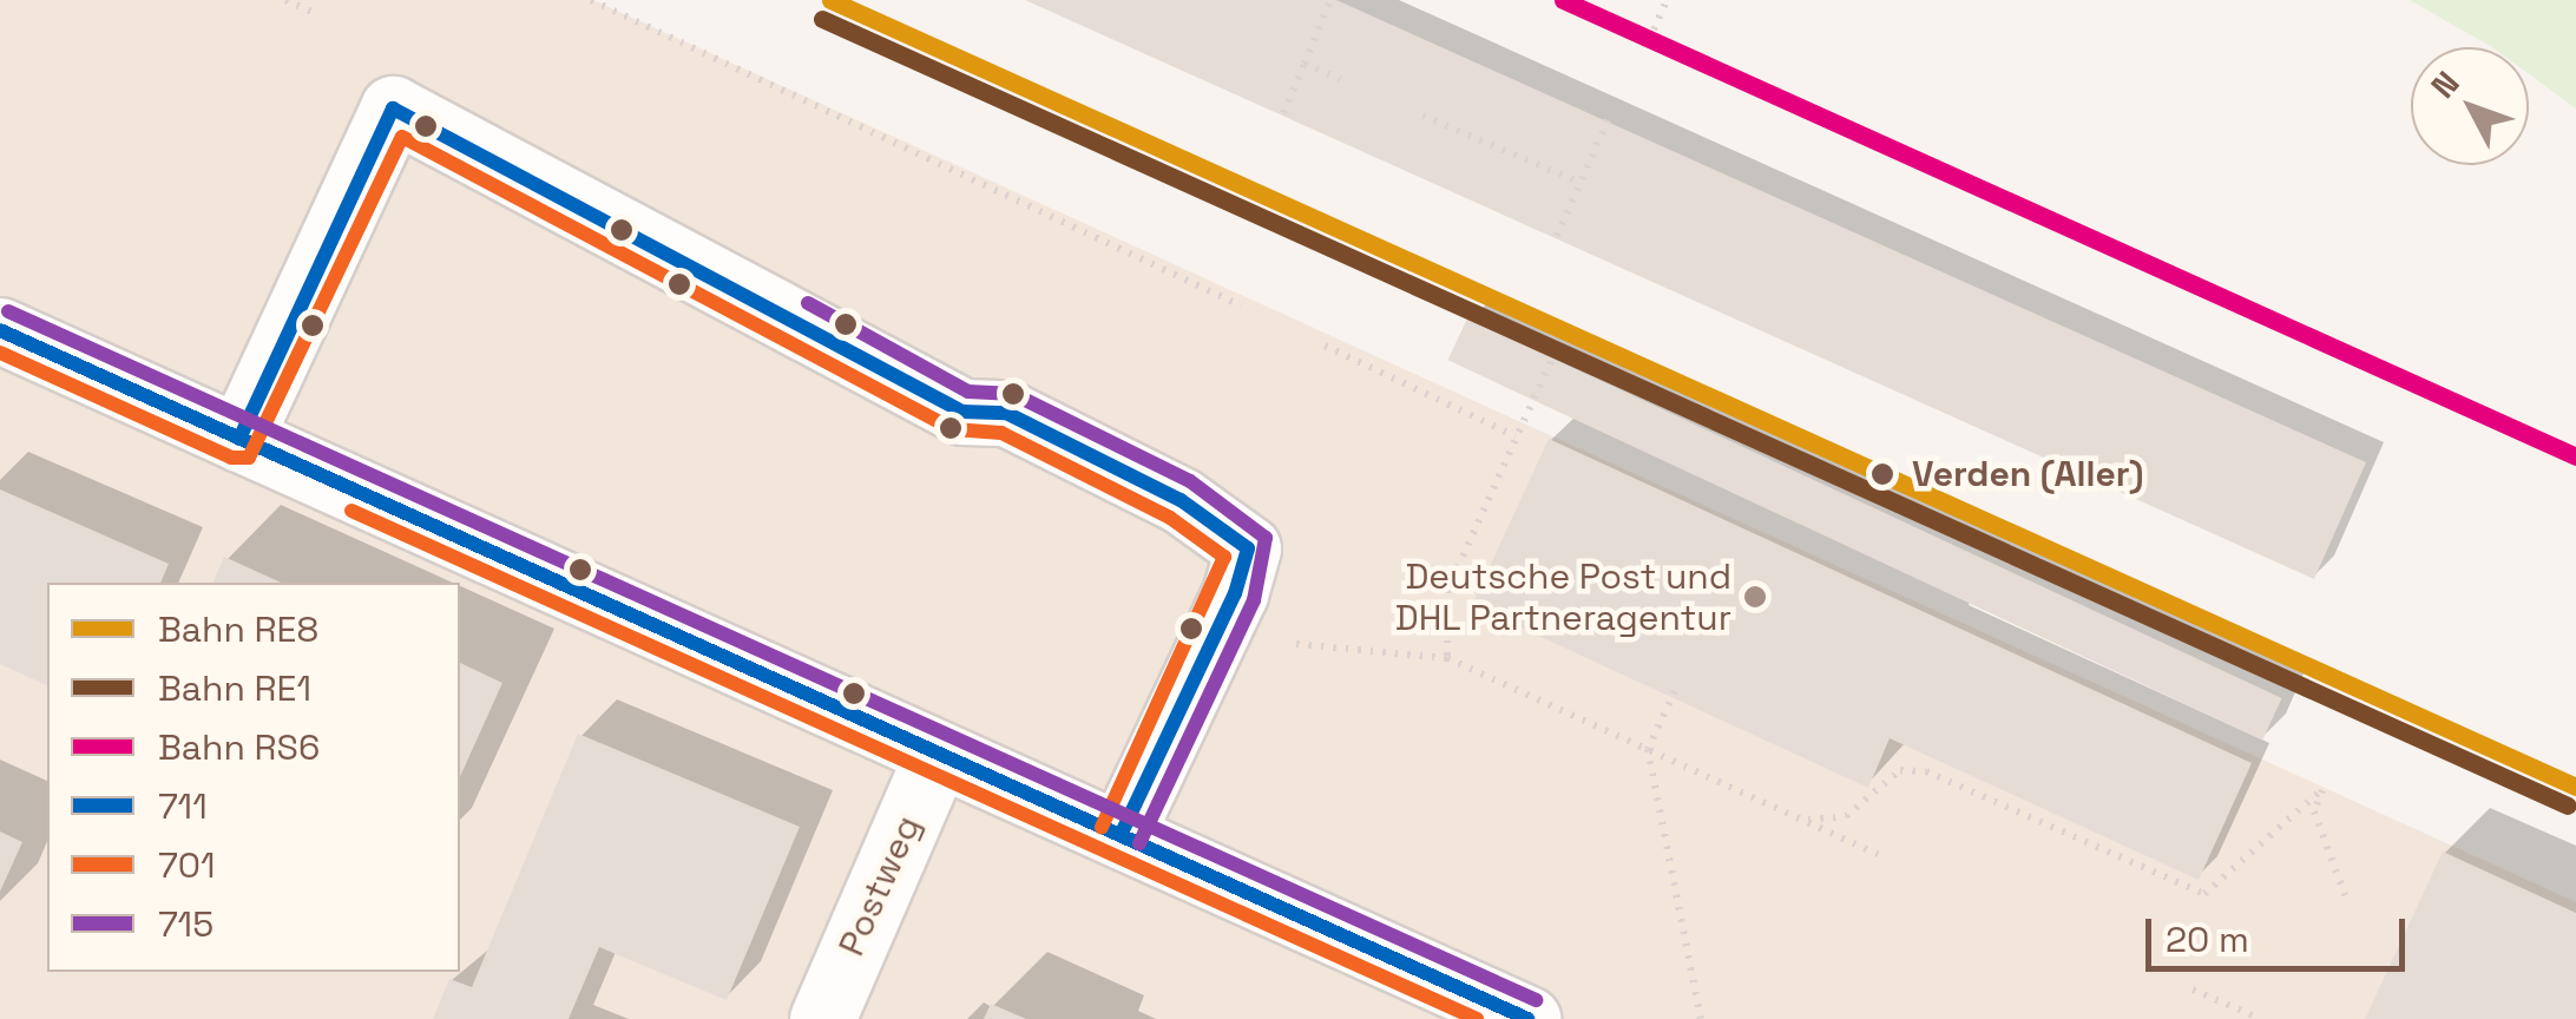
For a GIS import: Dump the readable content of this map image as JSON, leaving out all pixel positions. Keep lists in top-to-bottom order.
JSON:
{
  "streets": {
    "street": ["Postweg"]
  },
  "places": ["Verden (Aller)", "Deutsche Post und DHL Partneragentur"],
  "lines": [
    "rail line RE8",
    "rail line RS6",
    "rail line RE1",
    "transit line 711",
    "transit line 701",
    "transit line 715"
  ],
  "legend": [
    "Bahn RE8",
    "Bahn RE1",
    "Bahn RS6",
    "711",
    "701",
    "715"
  ],
  "scale_bar": "20 m",
  "north": "top left"
}
